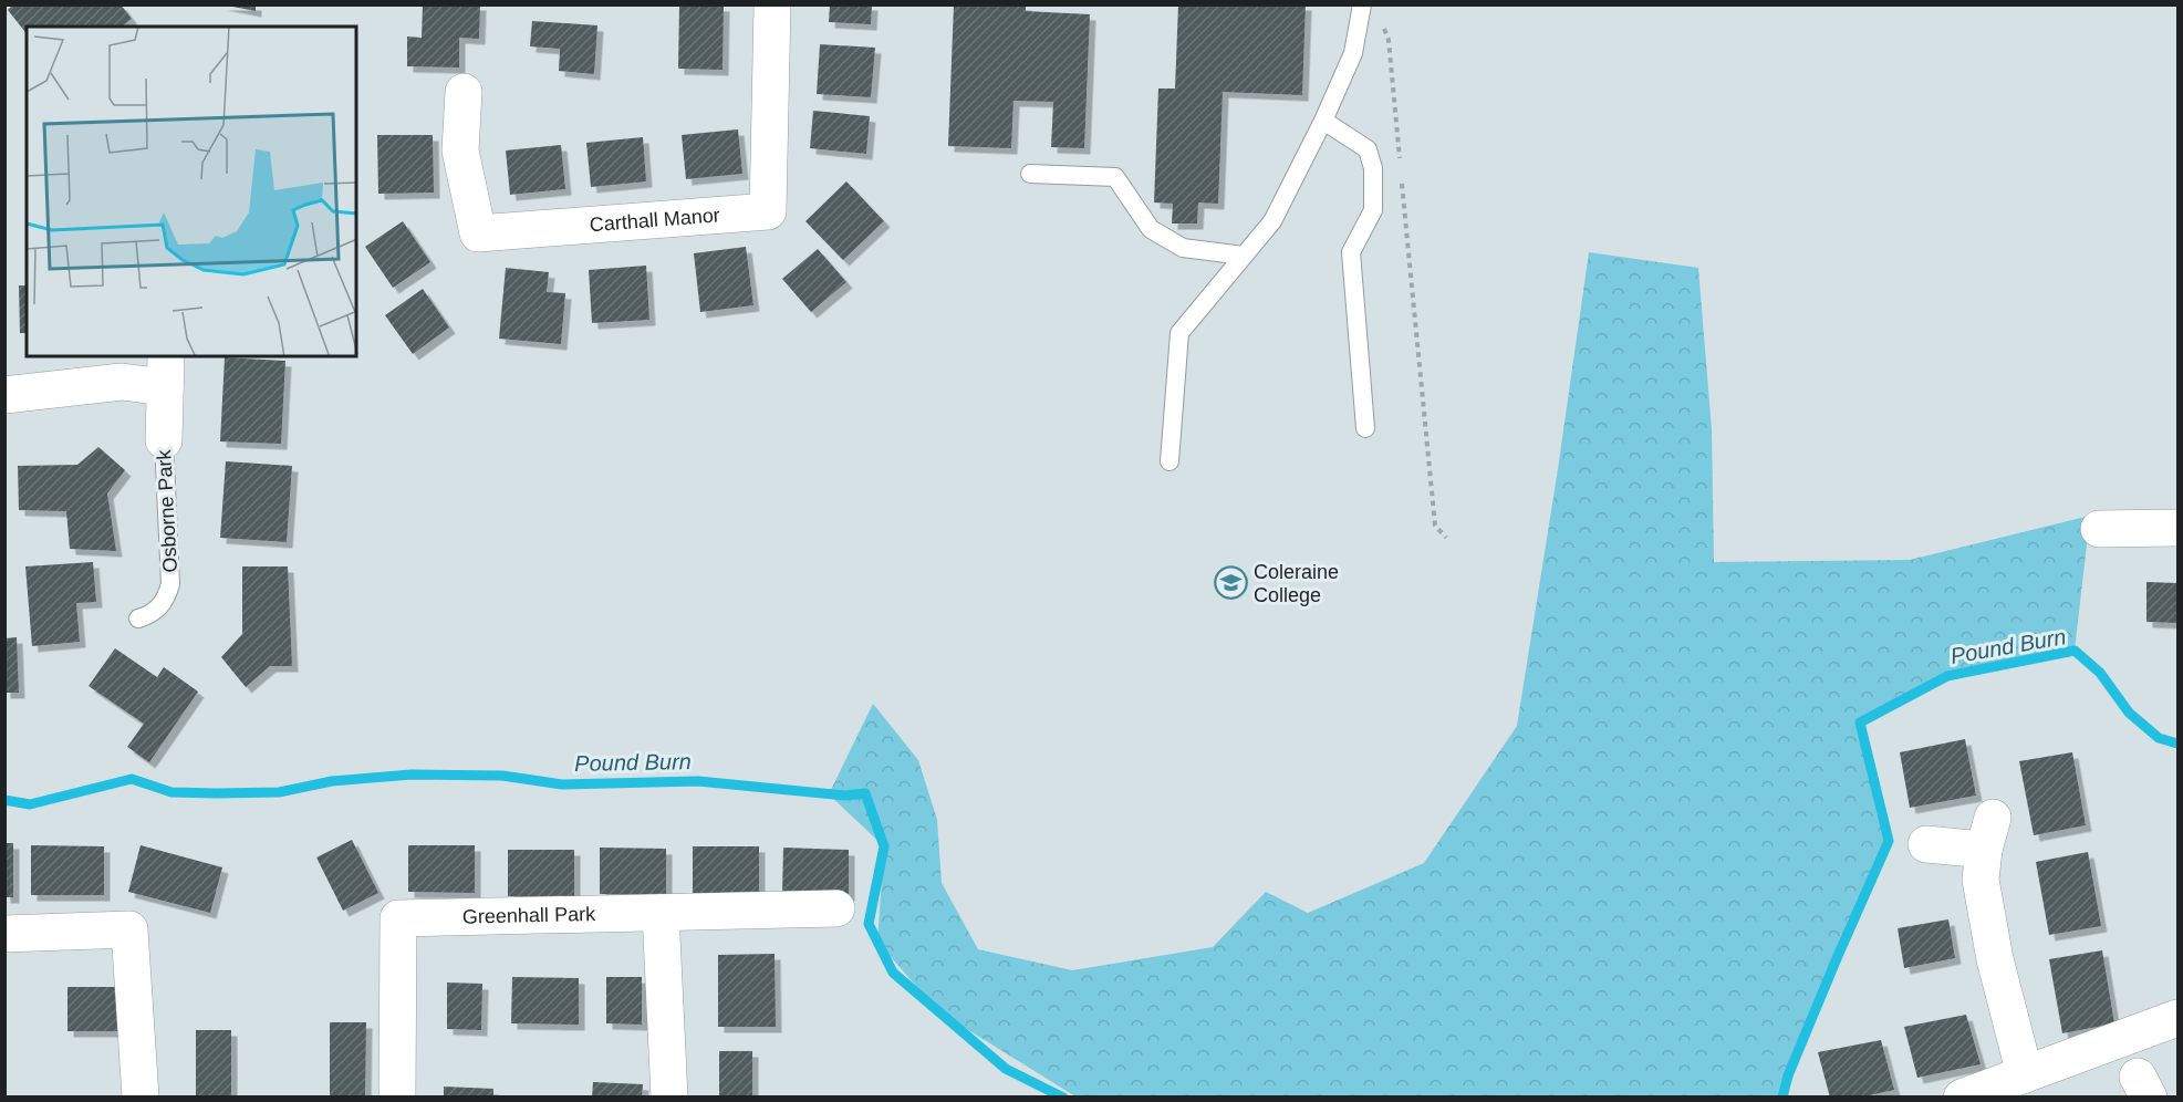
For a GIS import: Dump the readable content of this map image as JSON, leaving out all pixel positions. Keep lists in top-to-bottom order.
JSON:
{
  "streets": {
    "street": ["Carthall Manor", "Osborne Park", "Greenhall Park"]
  },
  "water": ["Pound Burn"],
  "places": {
    "school or university": ["Coleraine College"]
  }
}
